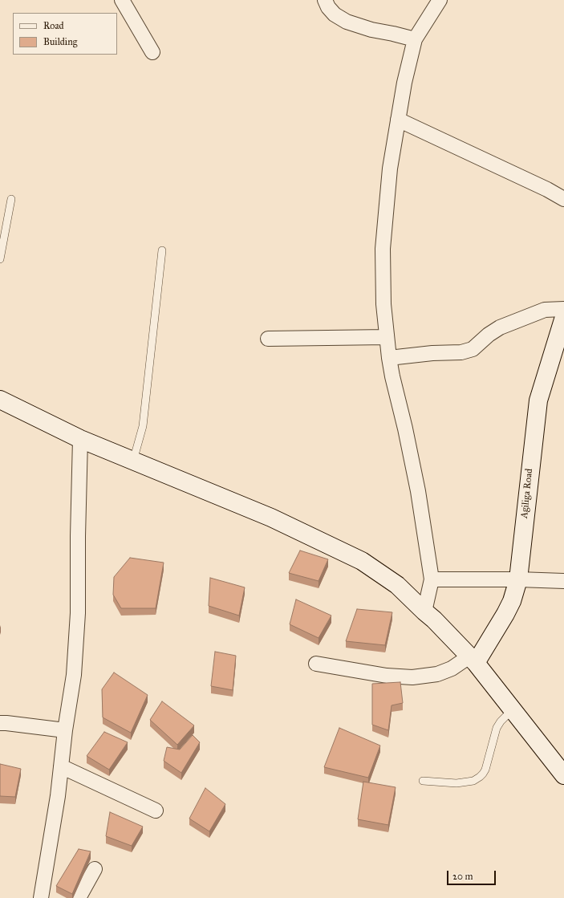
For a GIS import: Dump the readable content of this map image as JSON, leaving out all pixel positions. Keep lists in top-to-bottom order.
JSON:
{
  "streets": {
    "main road": ["Agiliga Road"]
  },
  "legend": ["Road", "Building"],
  "scale_bar": "20 m"
}
